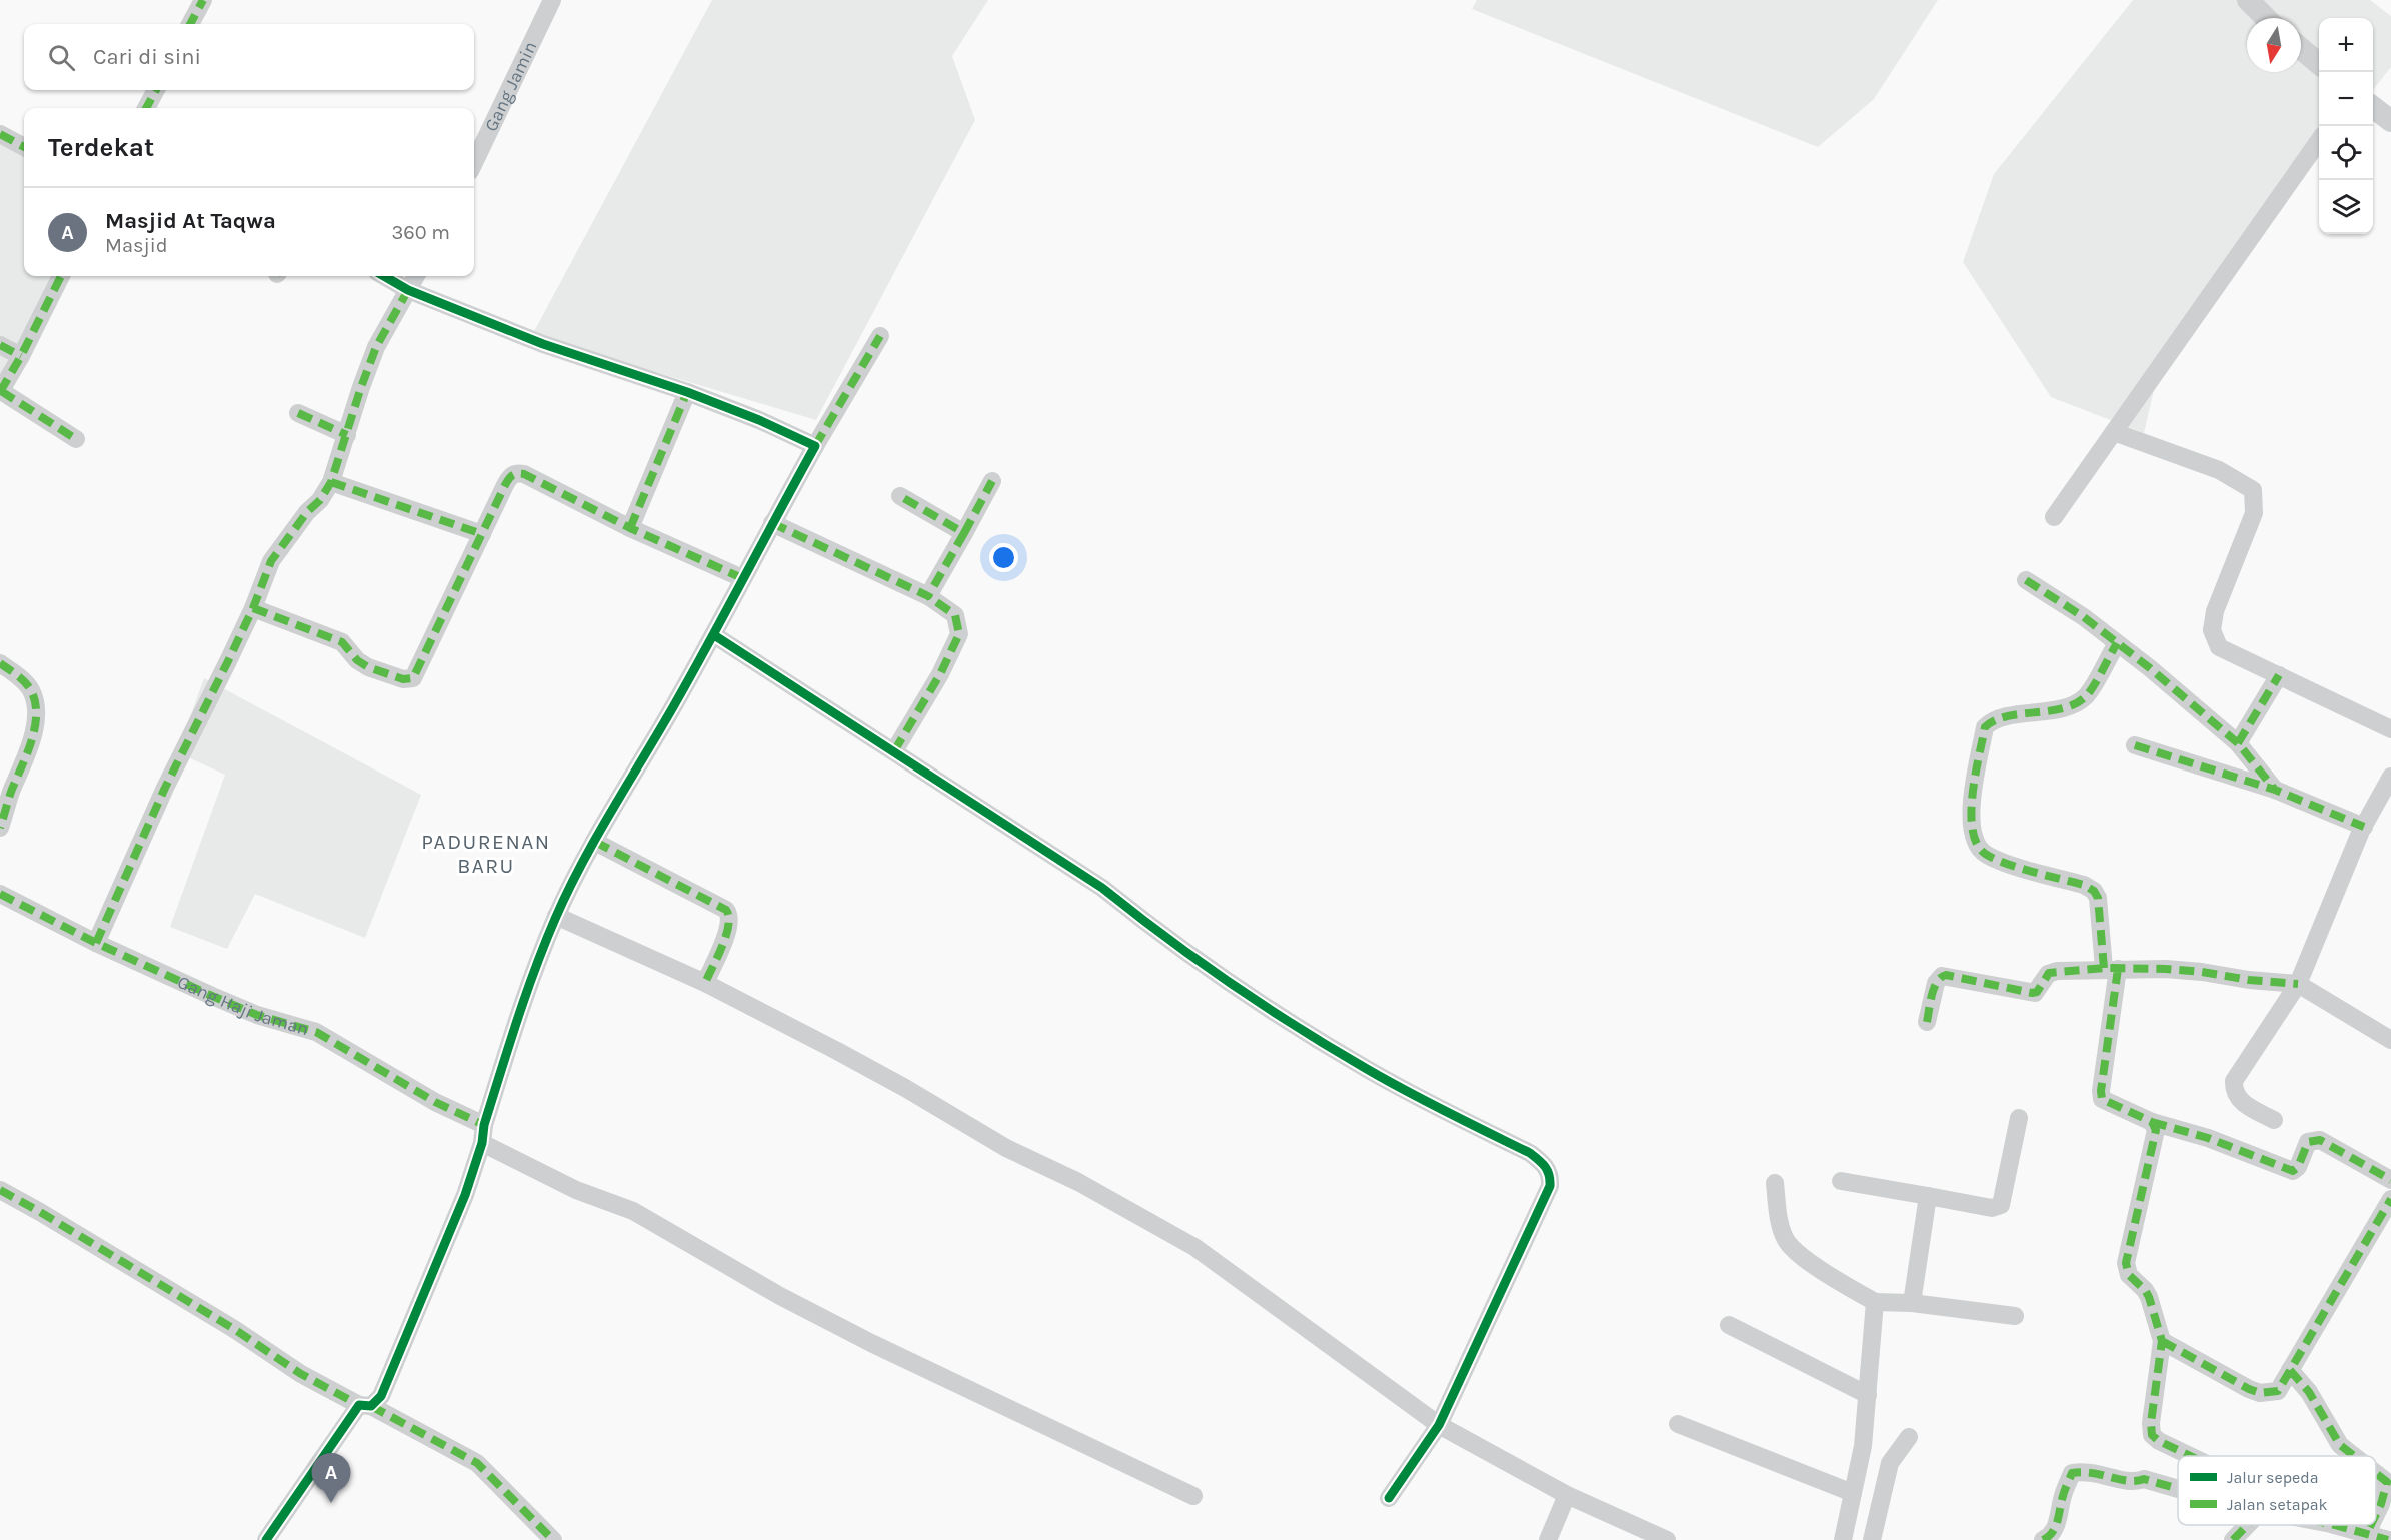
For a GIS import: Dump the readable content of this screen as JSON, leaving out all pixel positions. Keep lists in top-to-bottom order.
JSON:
{
  "streets": {
    "street": ["Gang Jamin", "Gang Haji Jaman"]
  },
  "districts": ["PADURENAN BARU"],
  "legend": ["Jalur sepeda", "Jalan setapak"],
  "north": "bottom",
  "page": {
    "map_buttons": ["+", "−"],
    "search": "Cari di sini",
    "heading": "Terdekat",
    "list": [
      {
        "mark": "A",
        "name": "Masjid At Taqwa",
        "note": "Masjid",
        "value": "360 m"
      }
    ],
    "pins": "A"
  }
}
